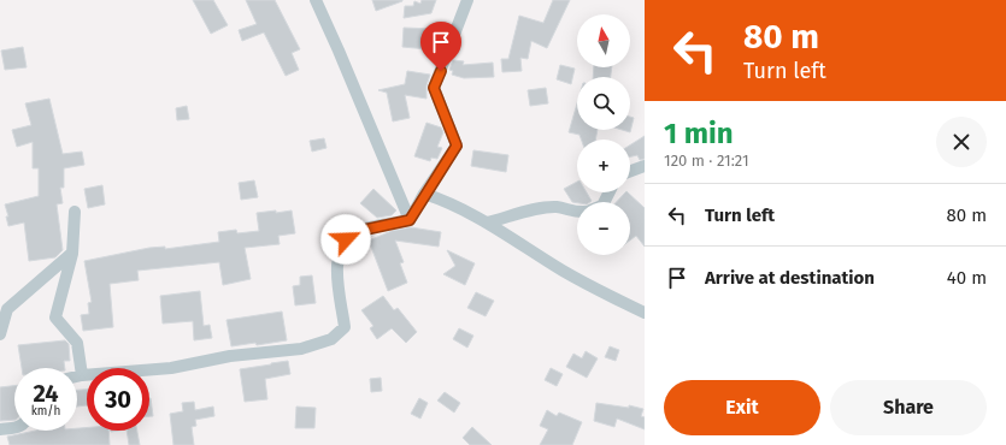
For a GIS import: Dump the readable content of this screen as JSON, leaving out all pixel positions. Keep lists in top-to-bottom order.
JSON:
{
  "north": "top",
  "page": {
    "turn": ["80 m", "Turn left"],
    "map_buttons": ["+", "−"],
    "heading": ["1 min", "120 m · 21:21"],
    "list": [
      {
        "name": "Turn left",
        "value": "80 m"
      },
      {
        "name": "Arrive at destination",
        "value": "40 m"
      }
    ],
    "speed": "24 km/h",
    "limit": "30",
    "buttons": ["Exit", "Share"]
  }
}
